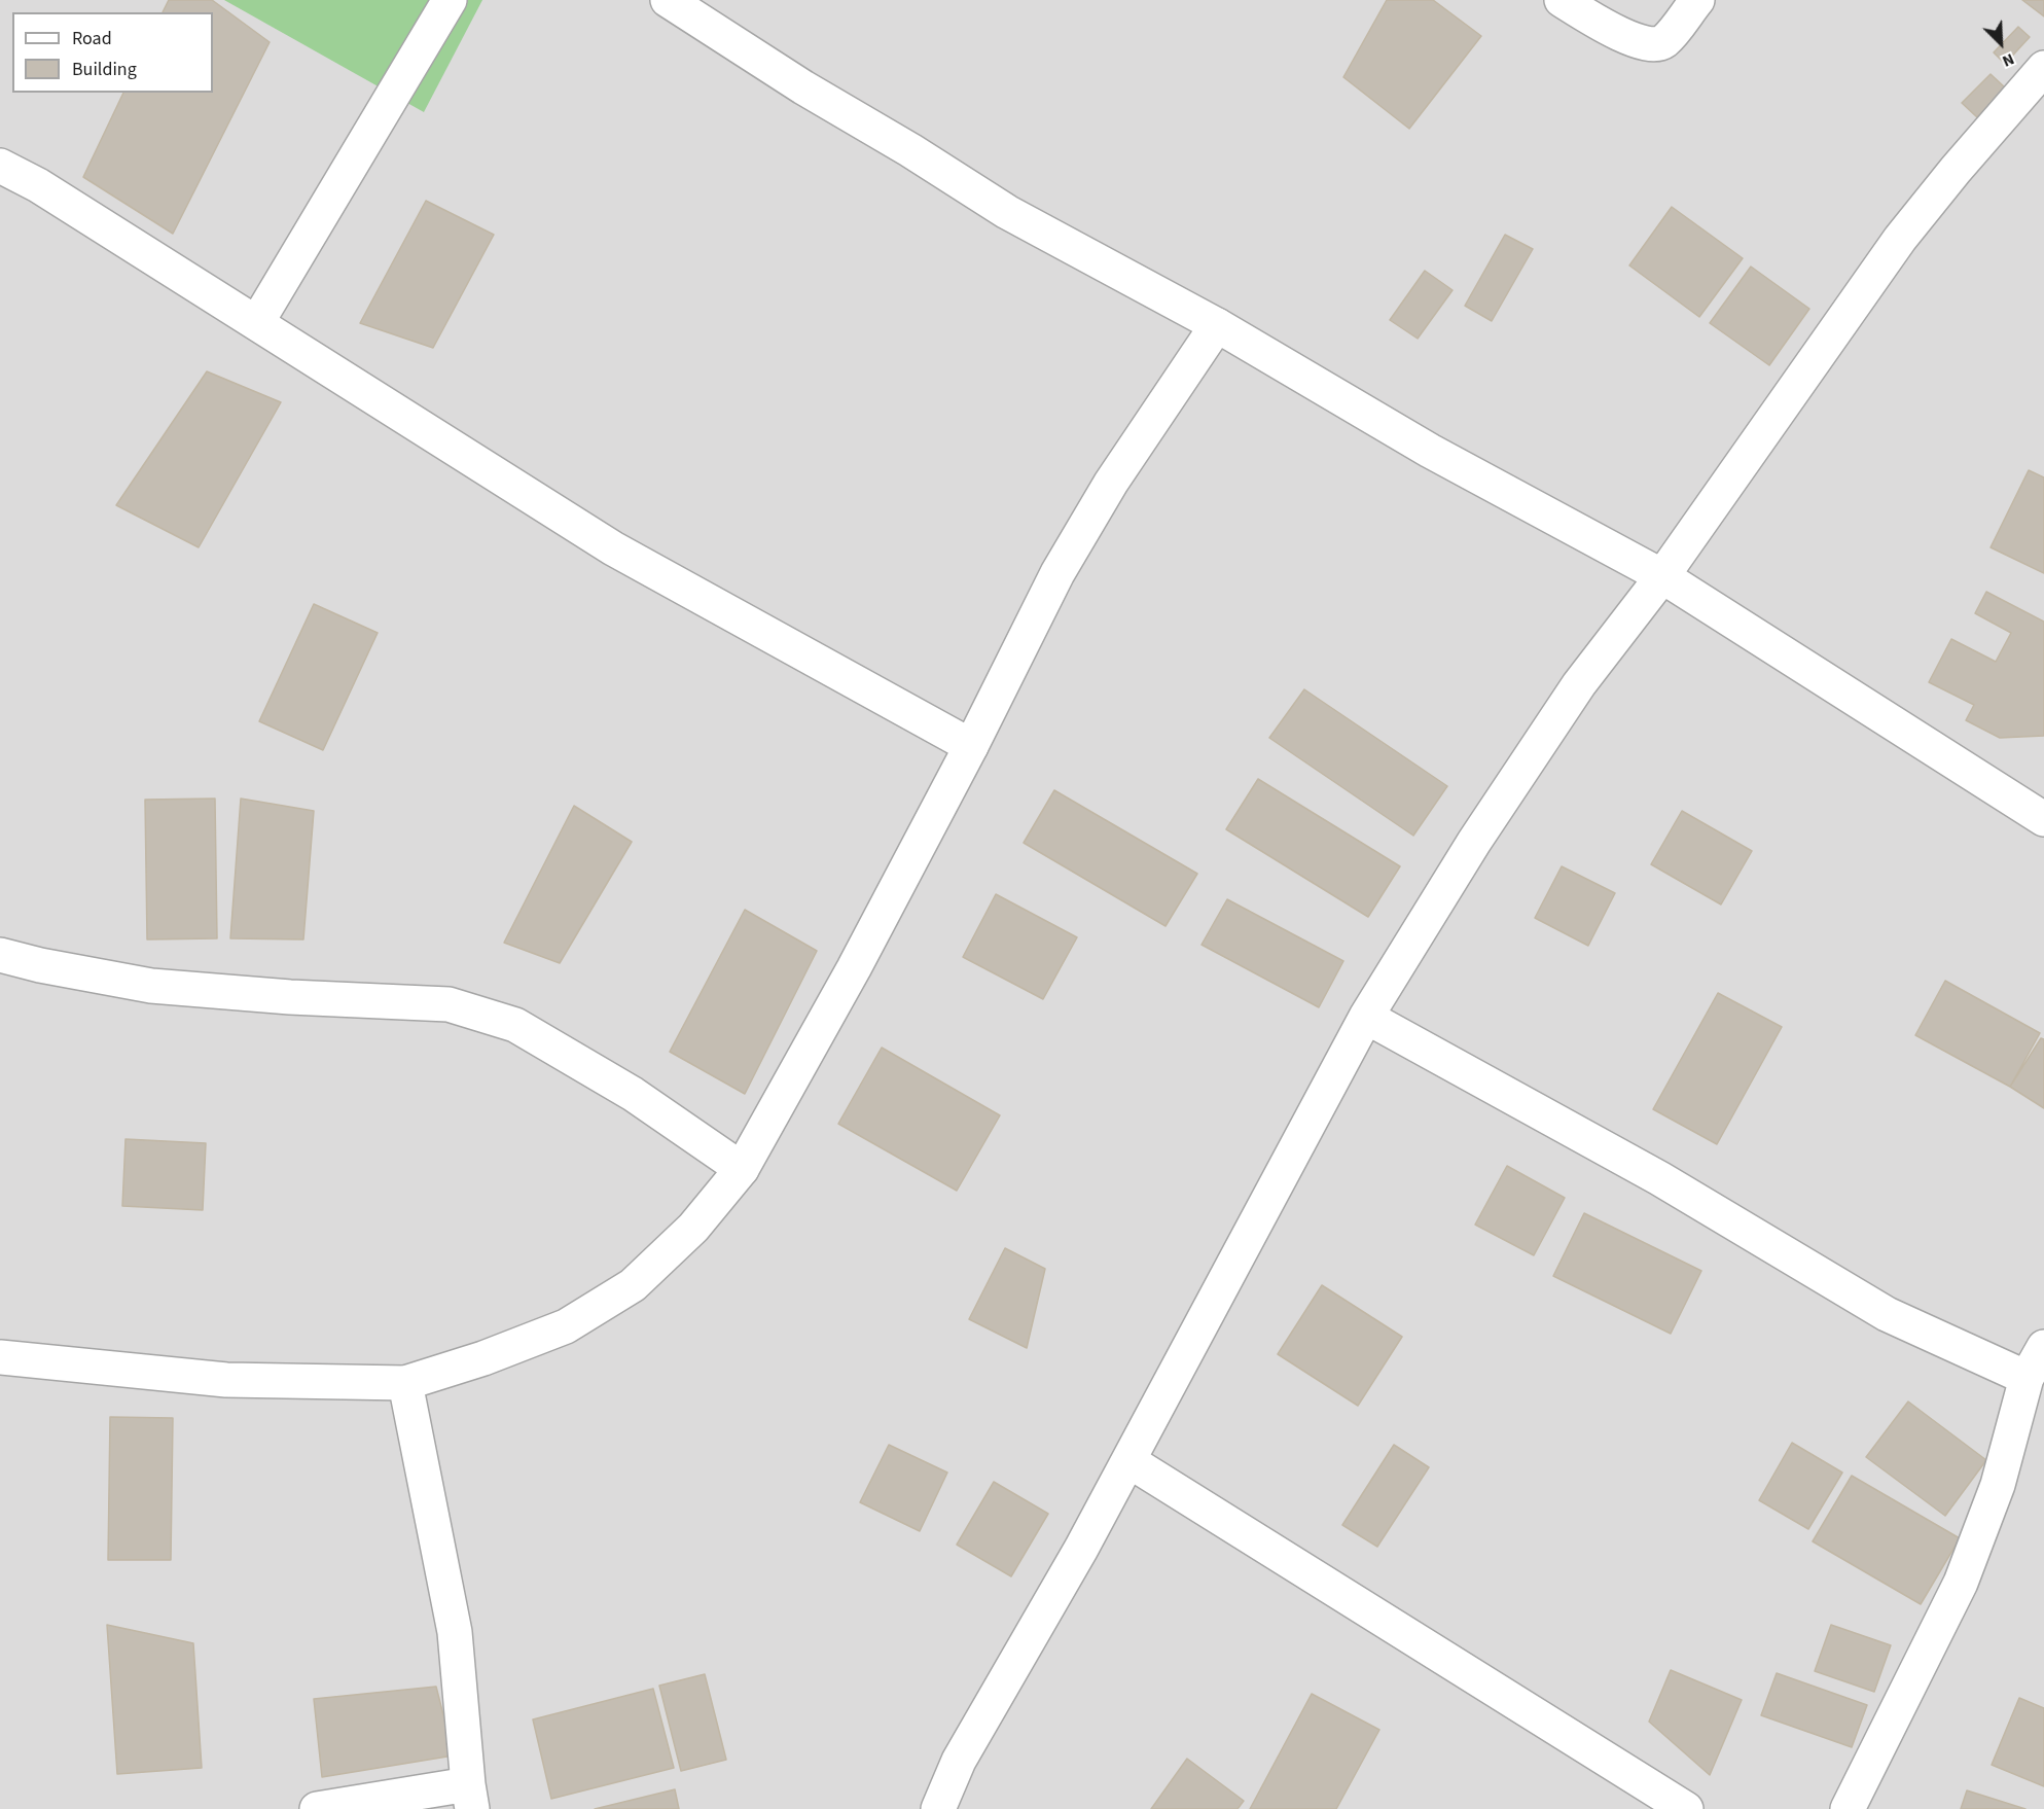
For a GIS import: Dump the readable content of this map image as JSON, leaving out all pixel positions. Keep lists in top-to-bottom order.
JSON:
{
  "legend": ["Road", "Building"],
  "north": "bottom right"
}
